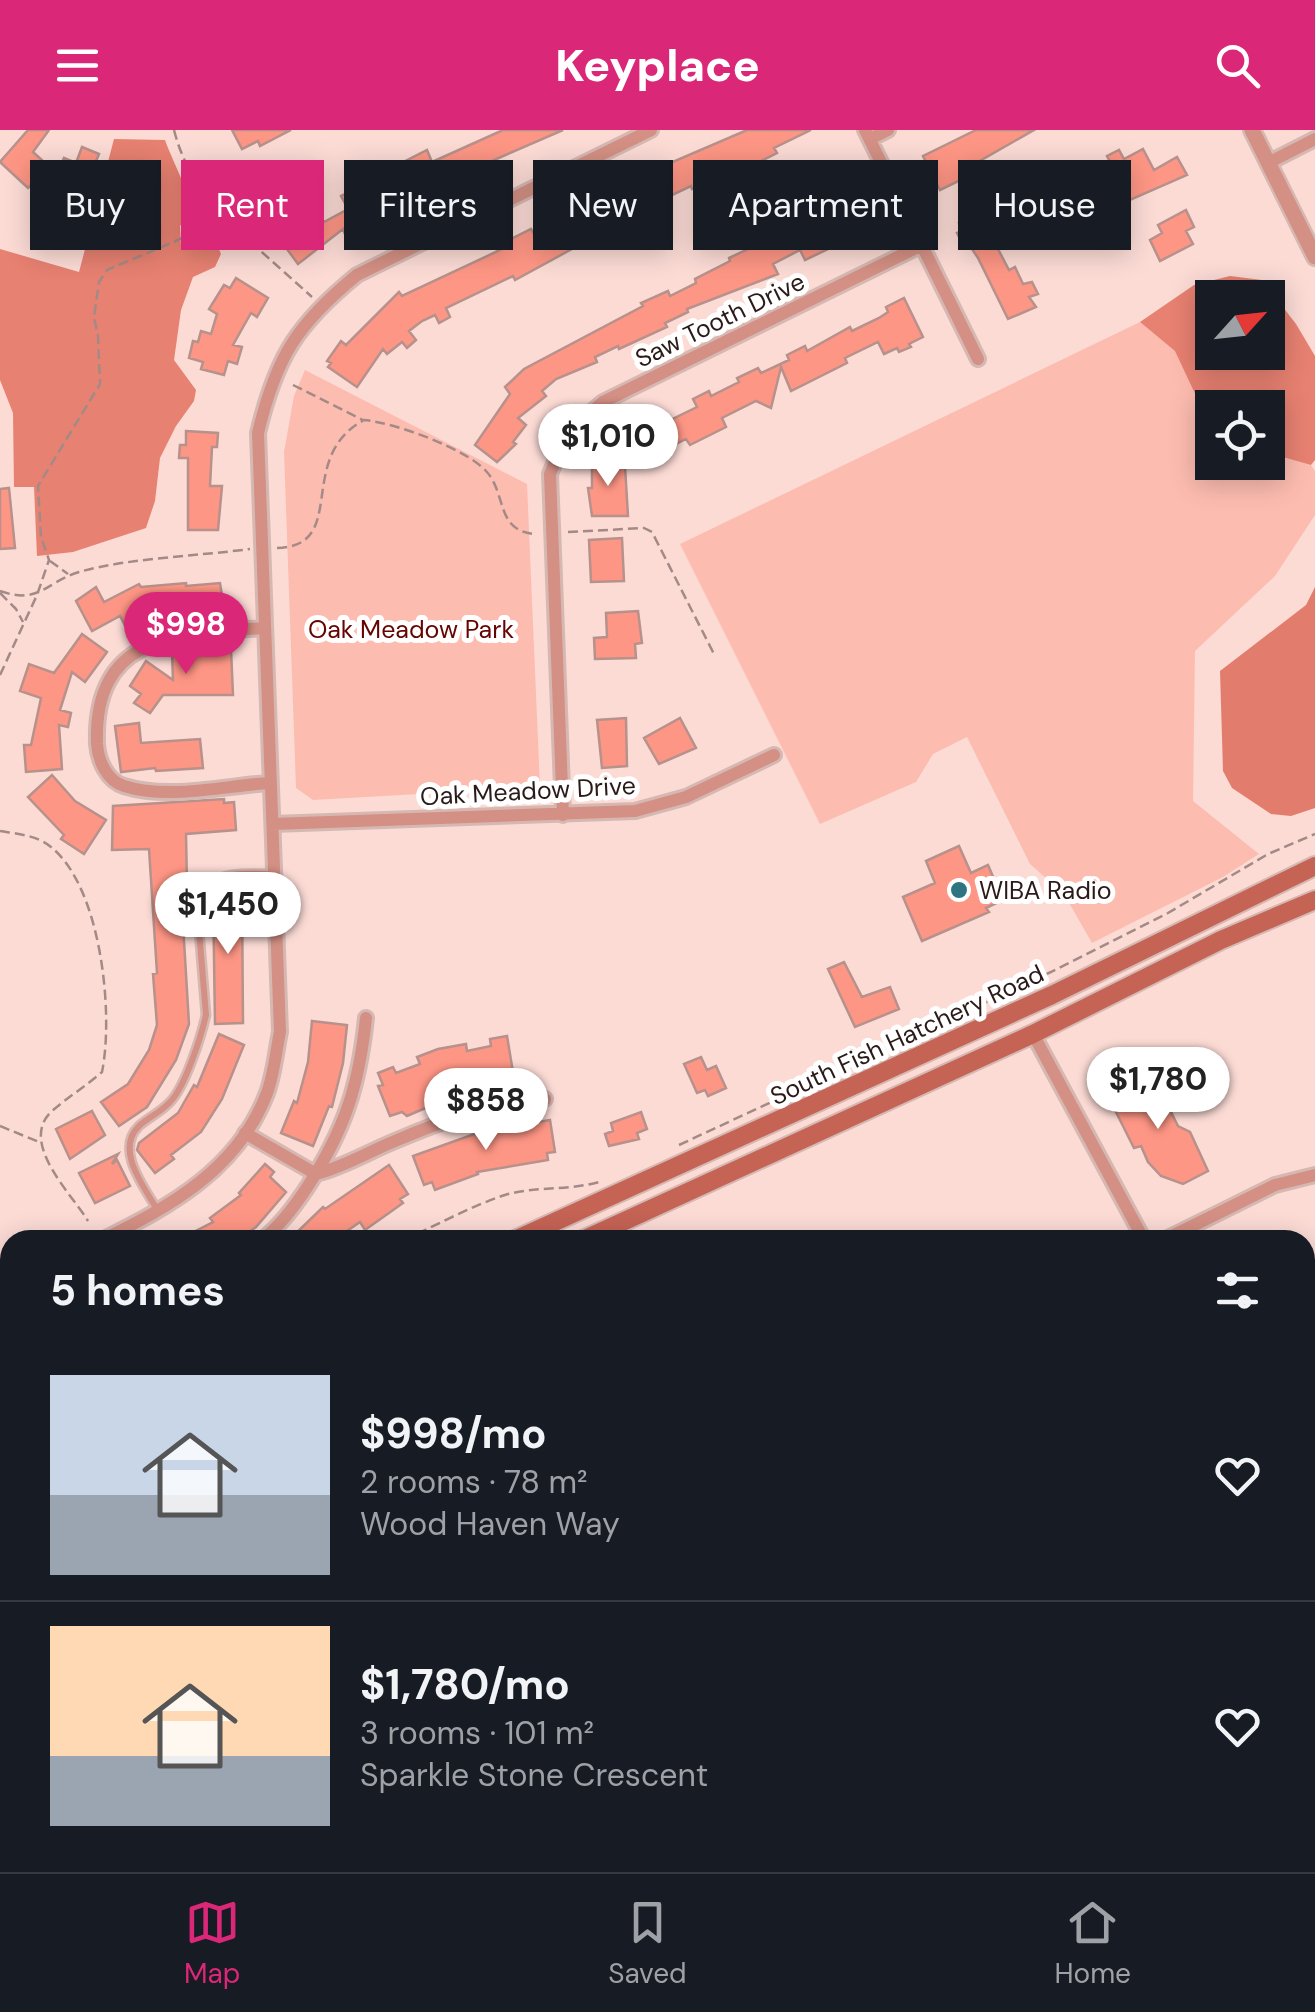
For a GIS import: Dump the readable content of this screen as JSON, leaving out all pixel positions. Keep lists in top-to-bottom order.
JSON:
{
  "streets": {
    "main road": ["South Fish Hatchery Road"],
    "street": ["Saw Tooth Drive", "Oak Meadow Drive"]
  },
  "crossings": [
    ["Saw Tooth Drive", "Oak Meadow Drive"]
  ],
  "parks": ["Oak Meadow Park"],
  "places": ["WIBA Radio"],
  "north": "top right",
  "page": {
    "header": "Keyplace",
    "chip": [
      "Buy",
      "Rent",
      "Filters",
      "New",
      "Apartment",
      "House"
    ],
    "price": [
      "$1,010",
      "$998",
      "$1,450",
      "$1,780",
      "$858"
    ],
    "heading": "5 homes",
    "list": [
      {
        "name": "$998/mo",
        "note": "2 rooms · 78 m² · Wood Haven Way"
      },
      {
        "name": "$1,780/mo",
        "note": "3 rooms · 101 m² · Sparkle Stone Crescent"
      }
    ],
    "tabs": ["Map", "Saved", "Home"]
  }
}
